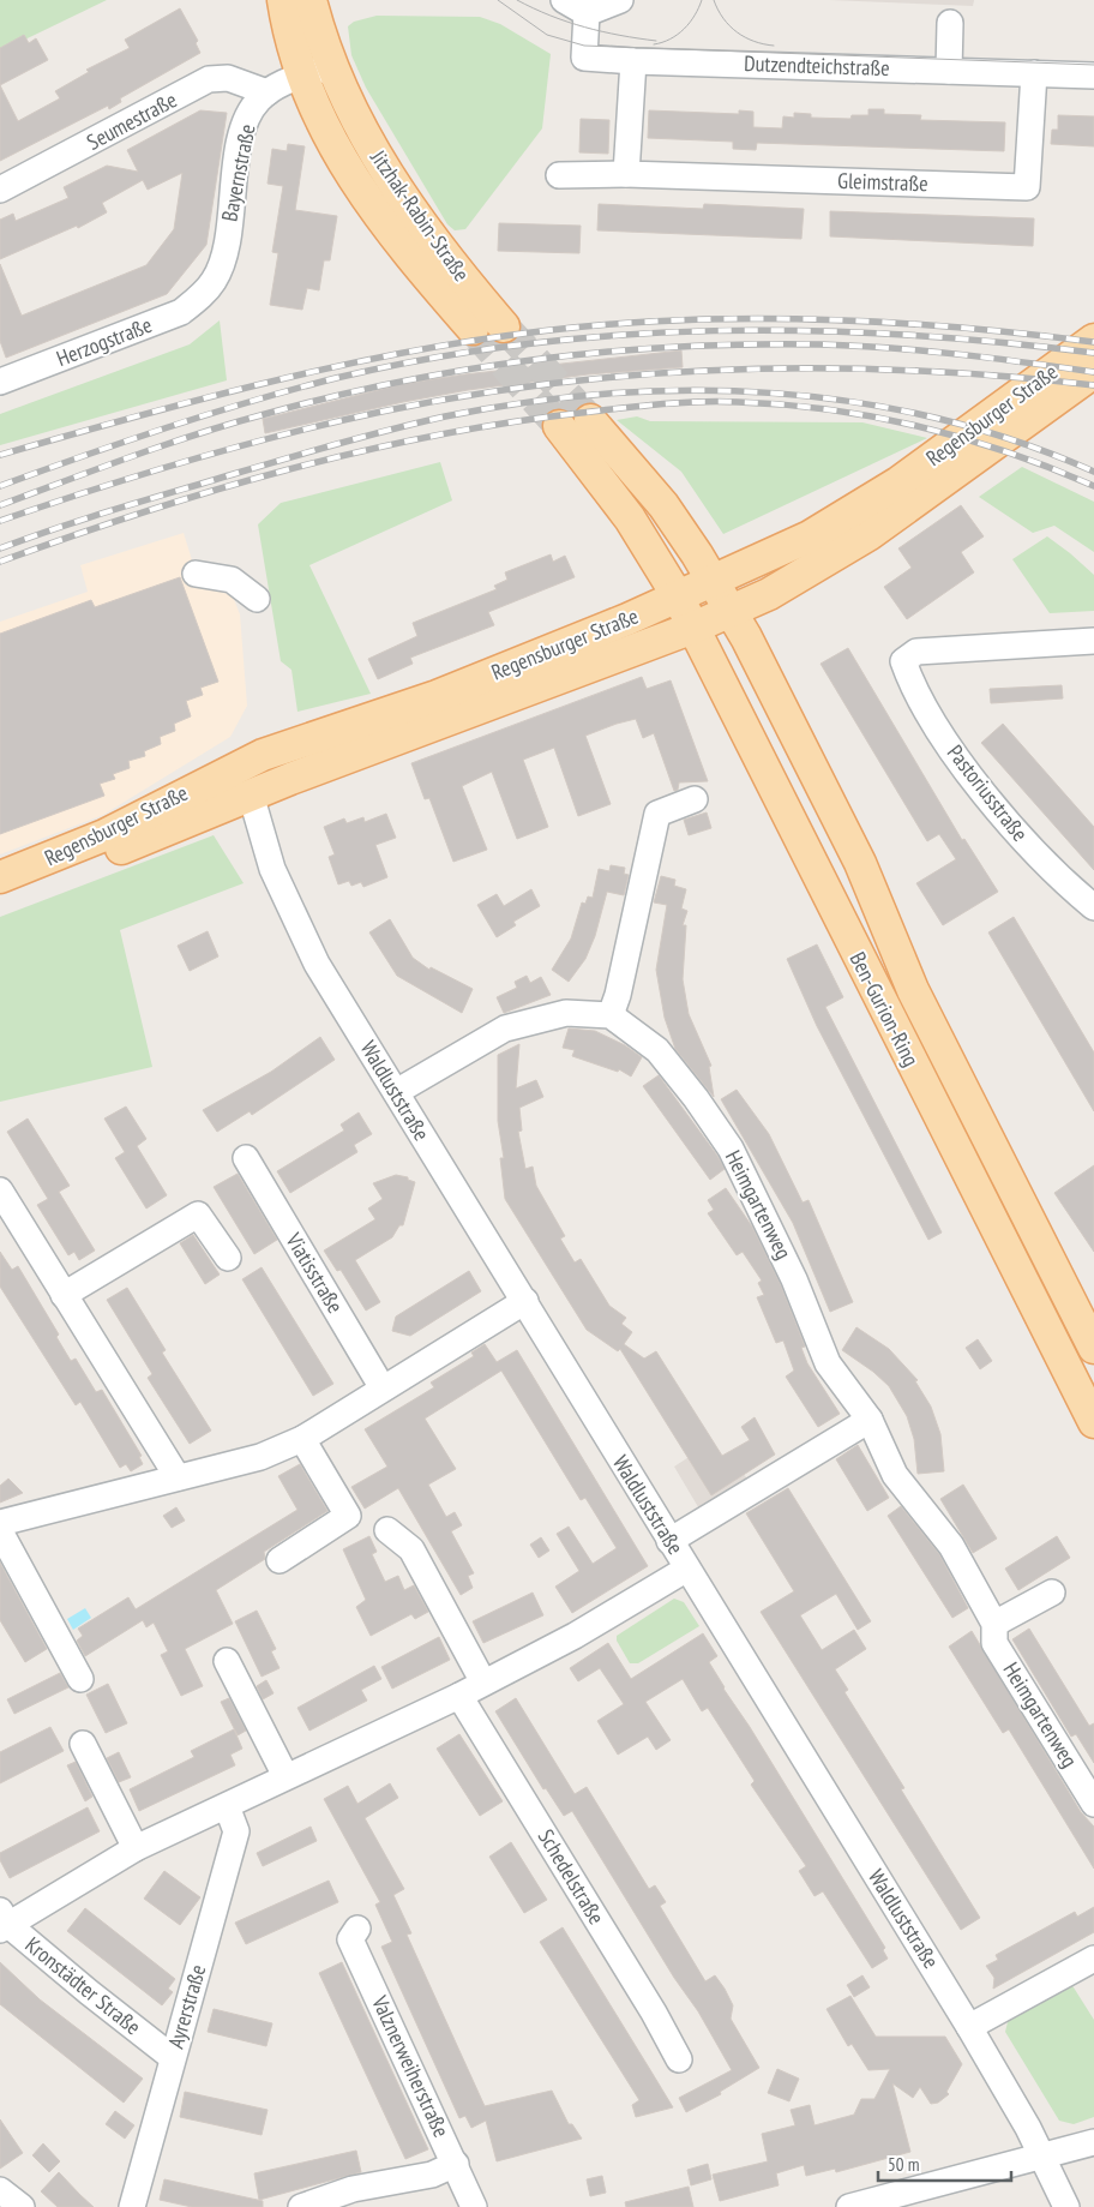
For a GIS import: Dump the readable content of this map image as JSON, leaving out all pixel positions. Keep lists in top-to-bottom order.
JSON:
{
  "streets": {
    "main road": ["Jitzhak-Rabin-Straße", "Regensburger Straße", "Ben-Gurion-Ring"],
    "street": [
      "Dutzendteichstraße",
      "Seumestraße",
      "Bayernstraße",
      "Gleimstraße",
      "Herzogstraße",
      "Pastoriusstraße",
      "Waldluststraße",
      "Heimgartenweg",
      "Viatisstraße",
      "Schedelstraße",
      "Kronstädter Straße",
      "Ayrerstraße",
      "Valznerweiherstraße"
    ]
  },
  "crossings": [
    ["Dutzendteichstraße", "Gleimstraße"],
    ["Seumestraße", "Bayernstraße"],
    ["Bayernstraße", "Herzogstraße"],
    ["Regensburger Straße", "Ben-Gurion-Ring"],
    ["Regensburger Straße", "Waldluststraße"],
    ["Kronstädter Straße", "Ayrerstraße"]
  ],
  "scale_bar": "50 m"
}
